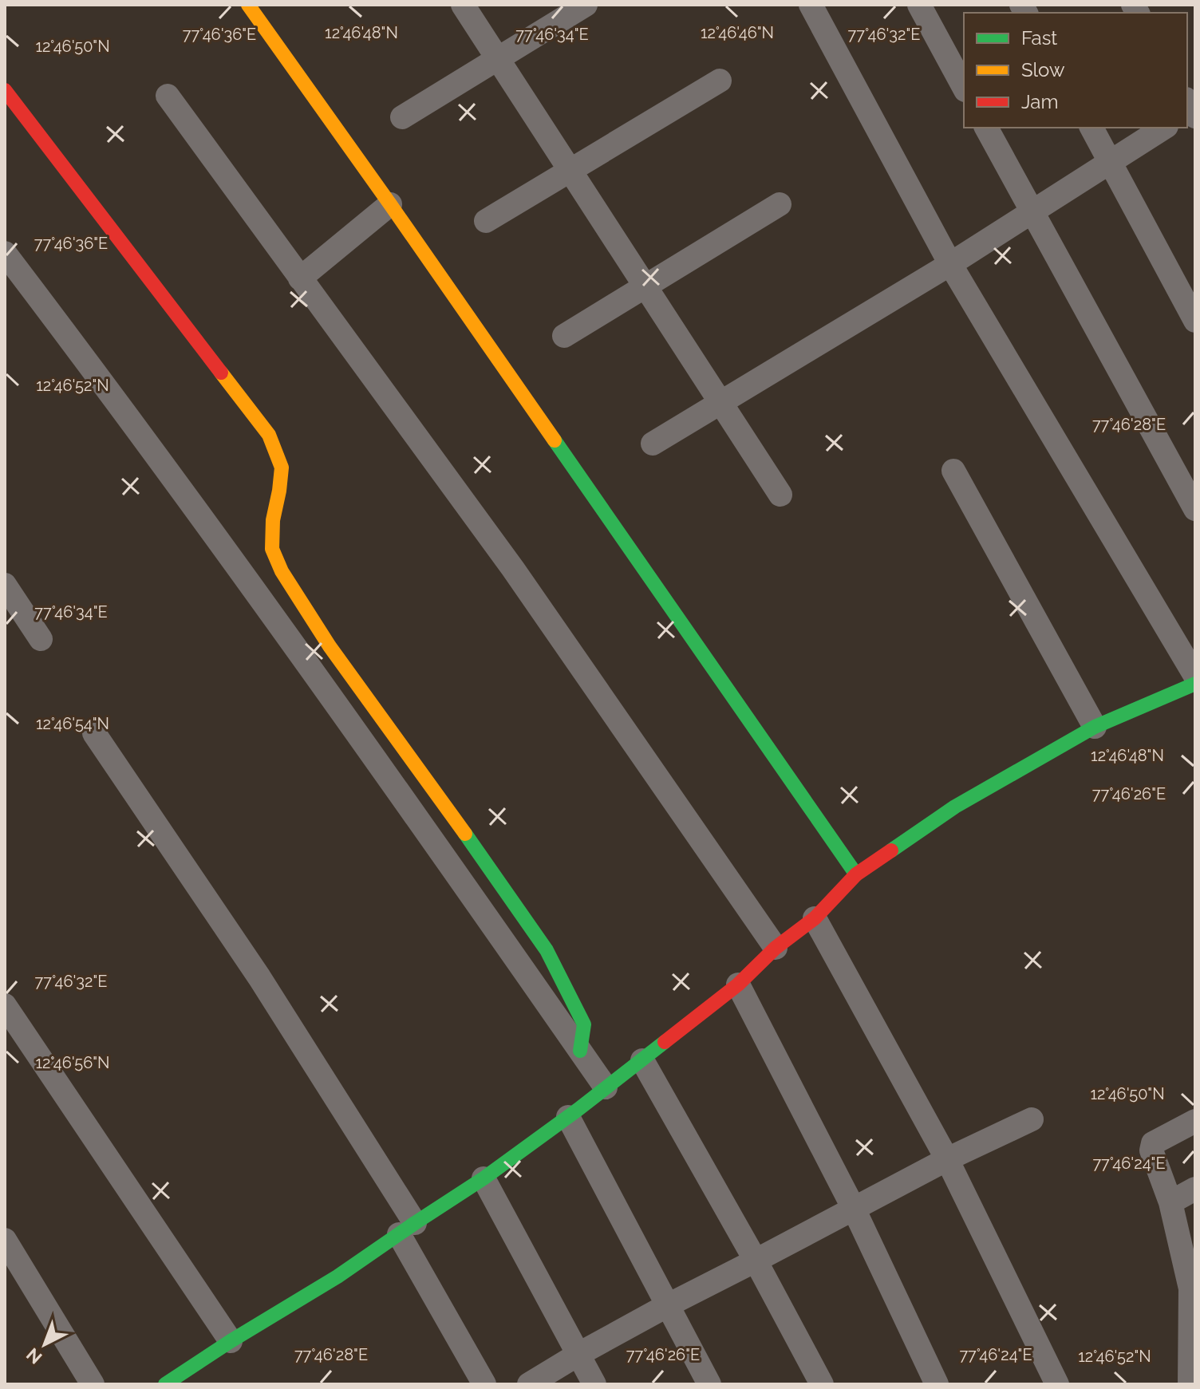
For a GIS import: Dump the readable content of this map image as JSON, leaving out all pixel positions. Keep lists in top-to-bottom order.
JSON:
{
  "legend": ["Fast", "Slow", "Jam"],
  "north": "bottom left",
  "coordinates": [
    "12°46'46\"N",
    "12°46'48\"N",
    "77°46'36\"E",
    "77°46'34\"E",
    "77°46'32\"E",
    "12°46'50\"N",
    "12°46'52\"N",
    "77°46'28\"E",
    "12°46'54\"N",
    "77°46'26\"E",
    "12°46'56\"N",
    "77°46'24\"E"
  ]
}
